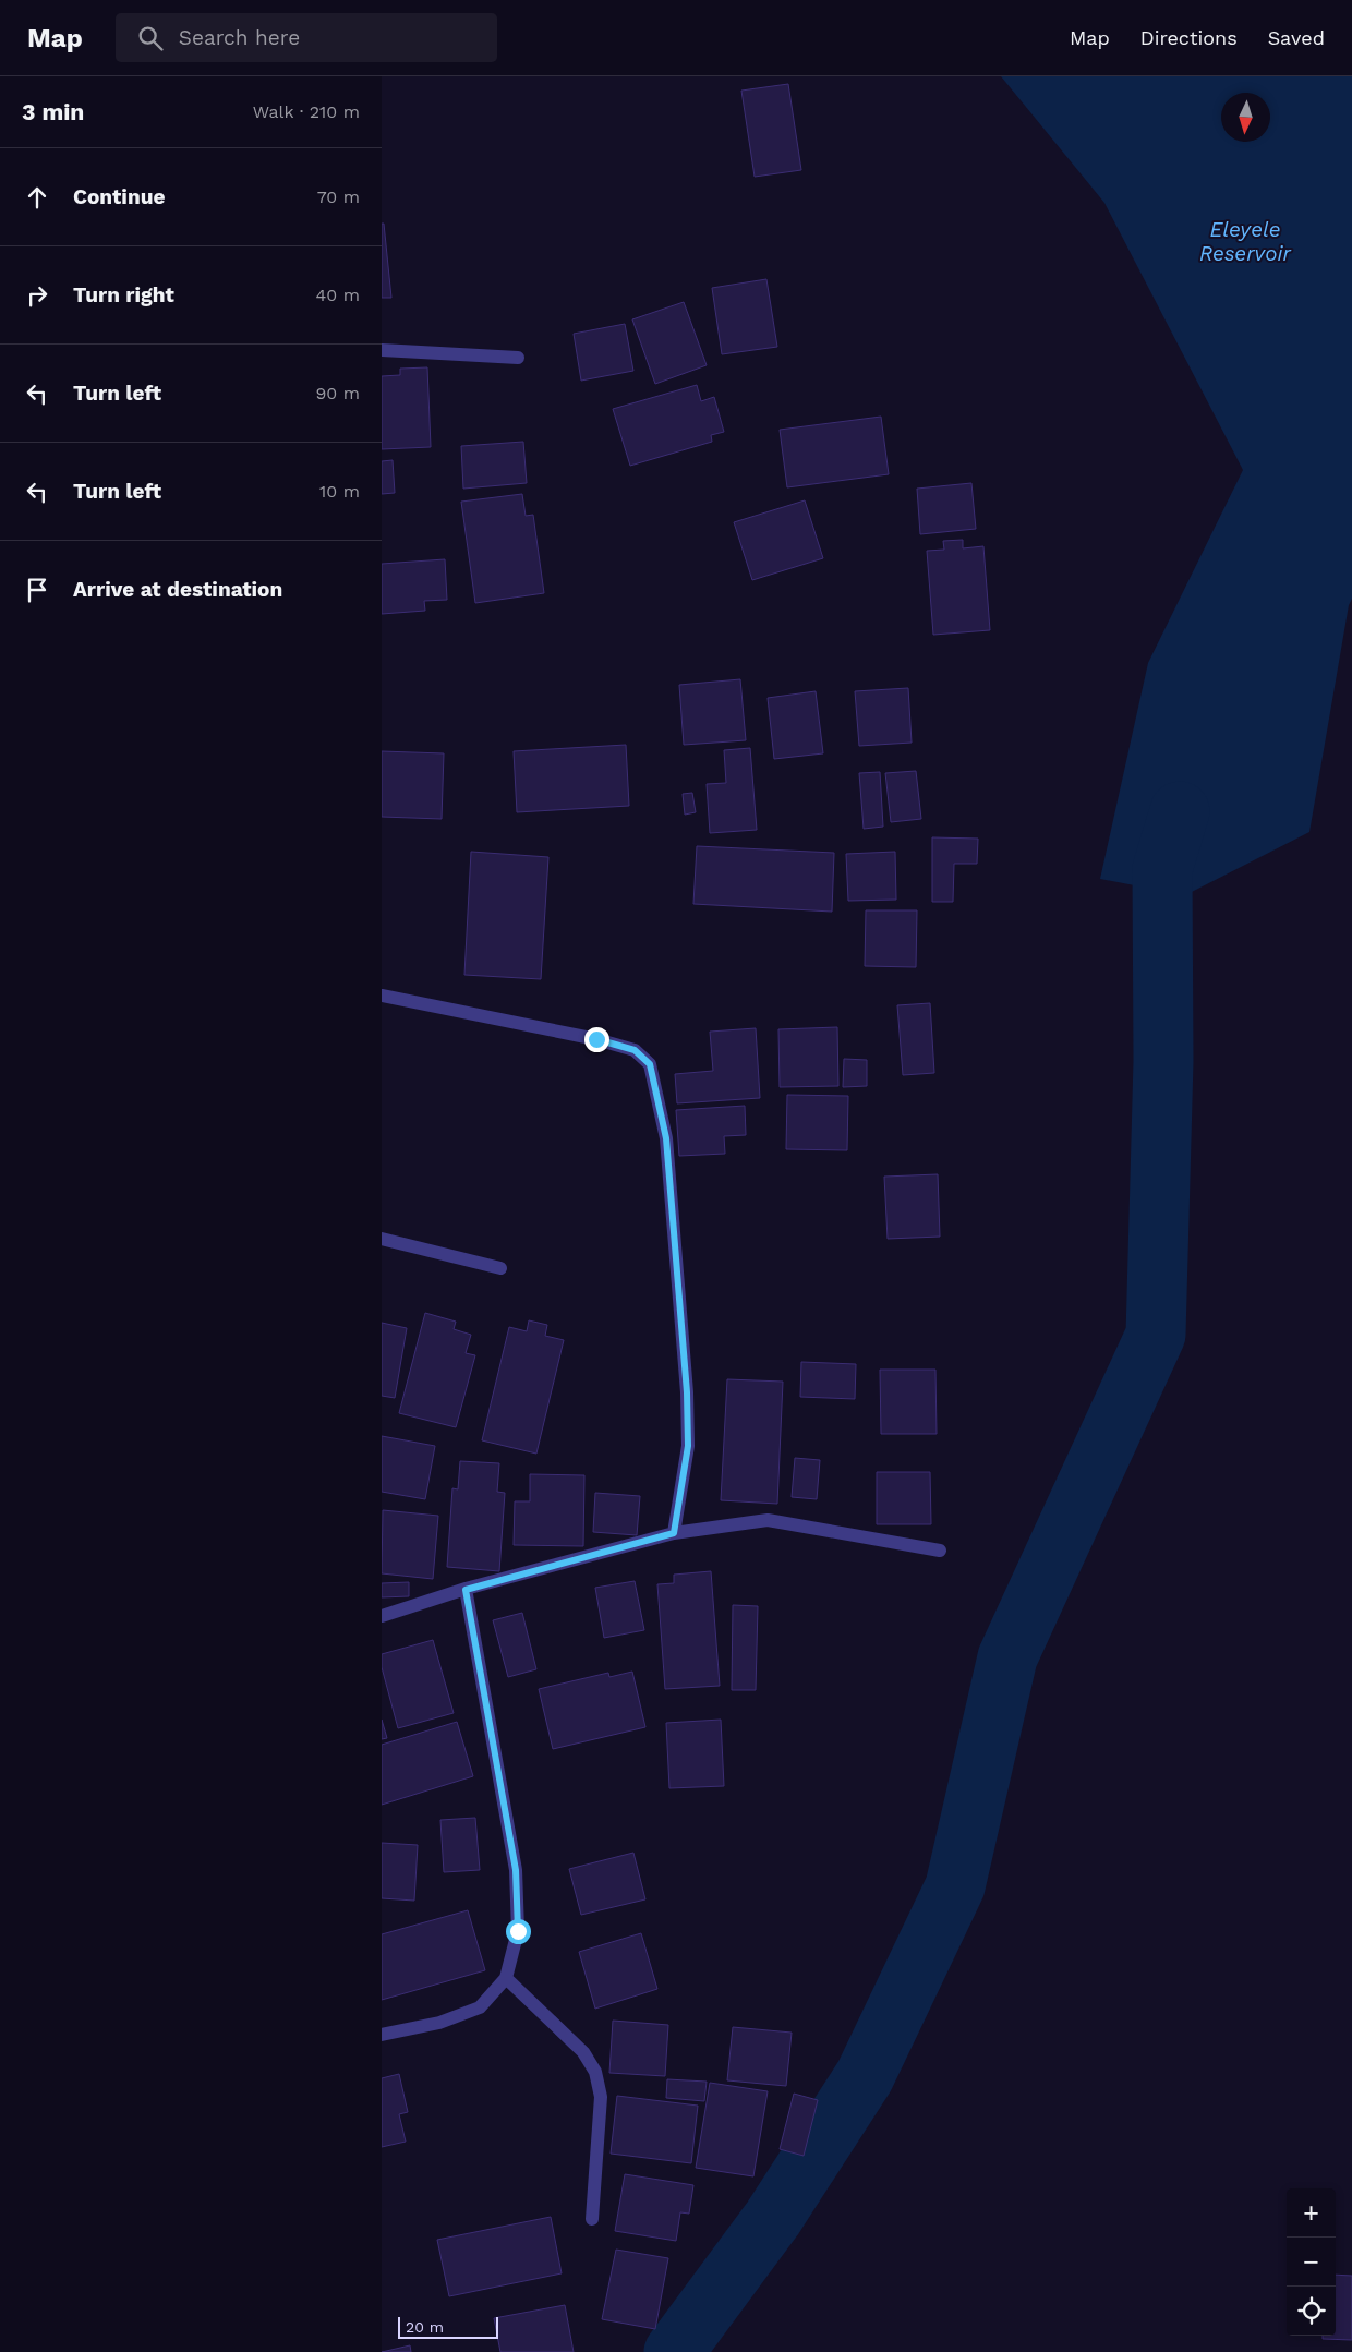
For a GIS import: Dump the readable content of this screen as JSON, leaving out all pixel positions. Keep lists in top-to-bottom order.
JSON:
{
  "water": ["Eleyele Reservoir"],
  "scale_bar": "20 m",
  "north": "bottom",
  "page": {
    "header": "Map",
    "search": "Search here",
    "nav": ["Map", "Directions", "Saved"],
    "heading": ["3 min", "Walk · 210 m"],
    "list": [
      ["Continue", "70 m"],
      ["Turn right", "40 m"],
      ["Turn left", "90 m"],
      ["Turn left", "10 m"],
      "Arrive at destination"
    ],
    "map_buttons": ["+", "−"],
    "scale": "20 m"
  }
}
